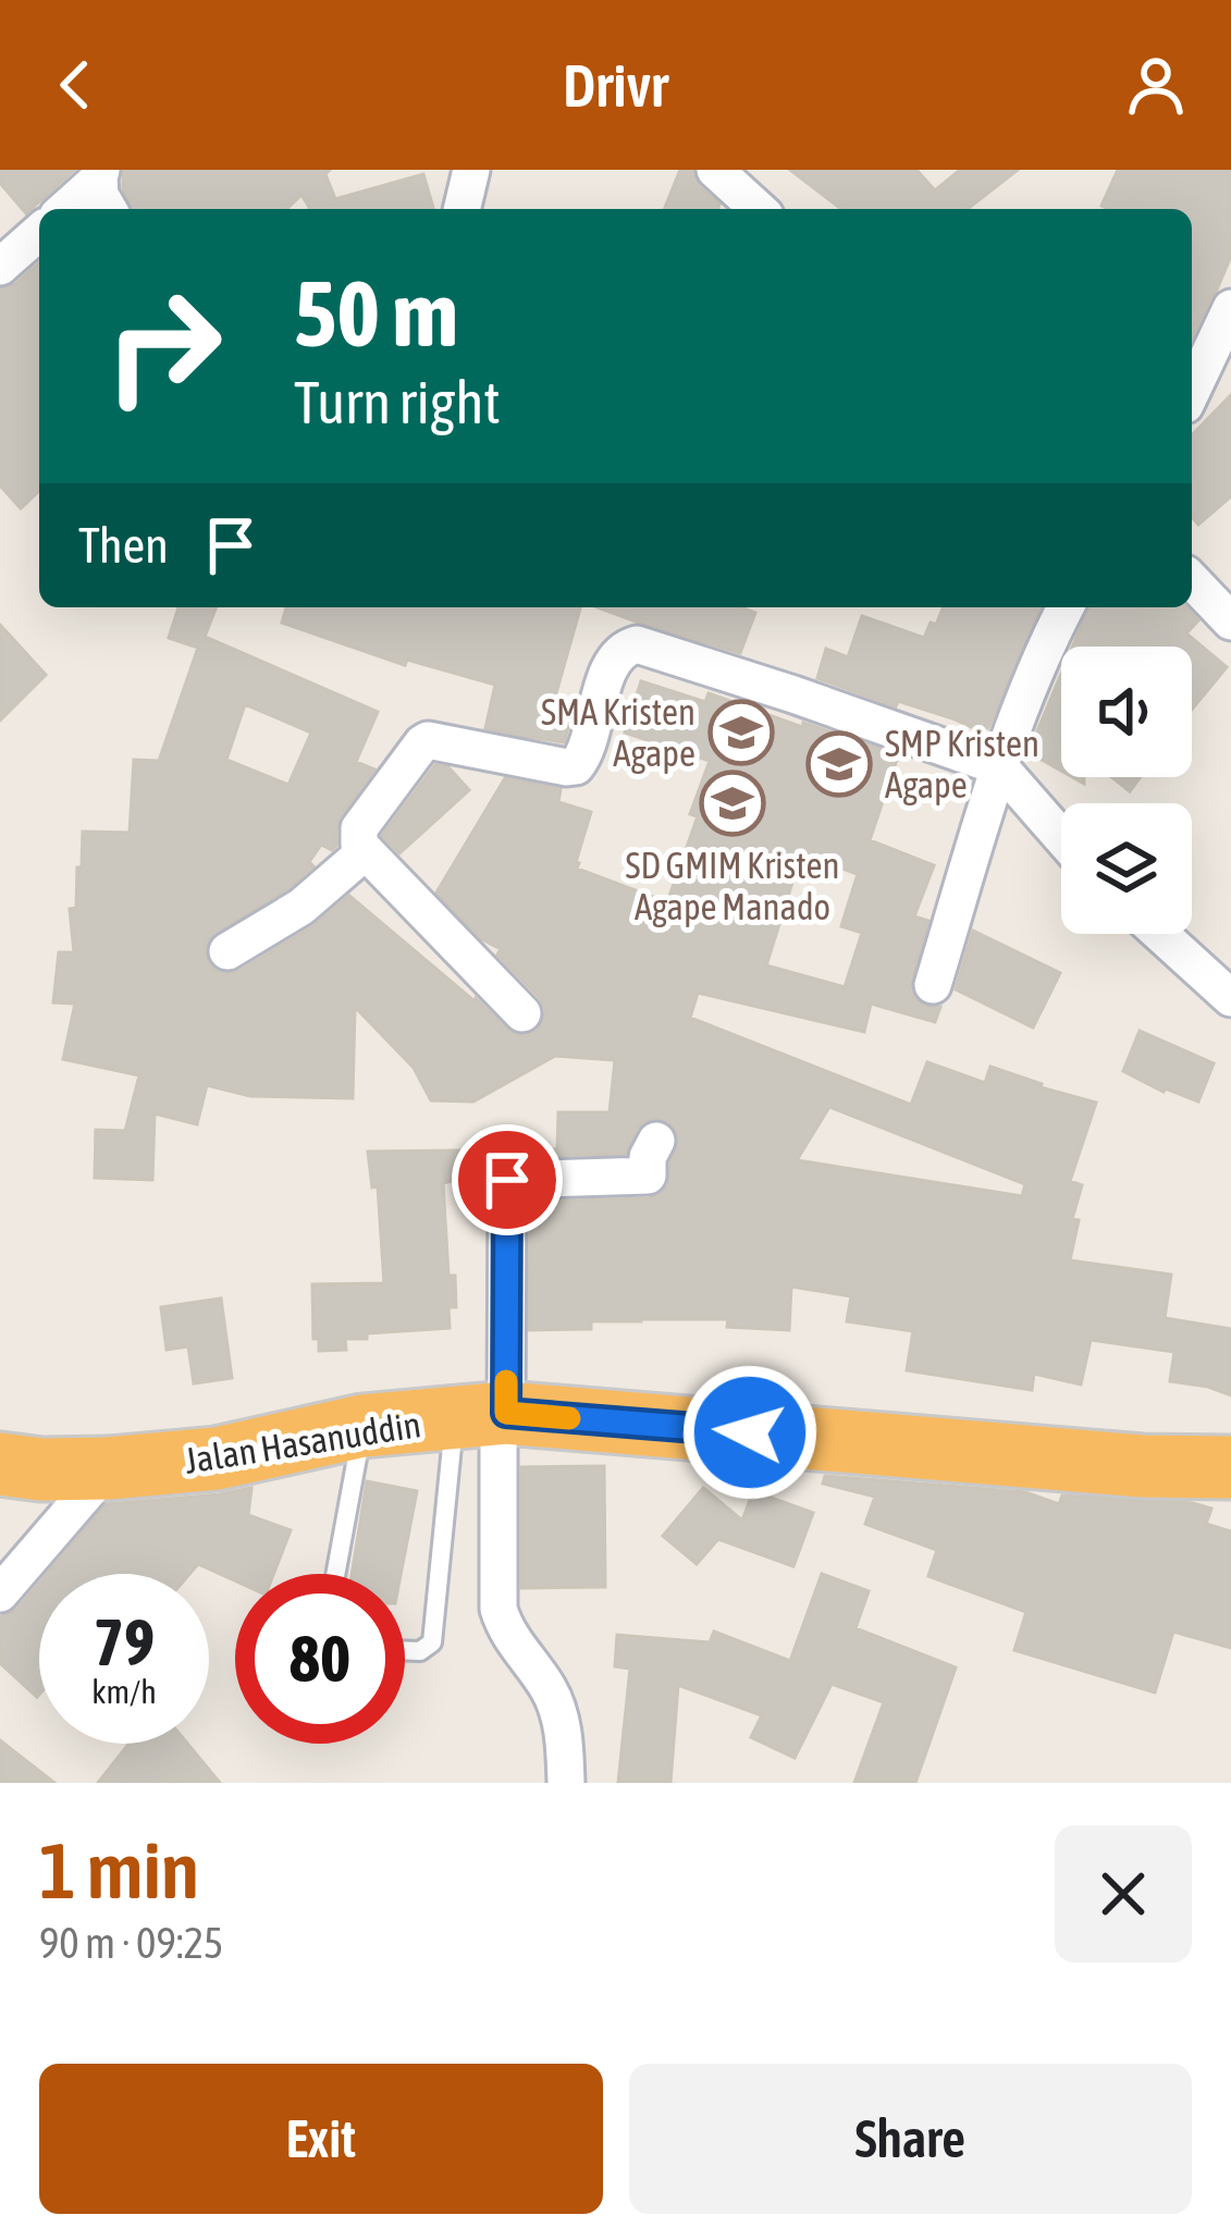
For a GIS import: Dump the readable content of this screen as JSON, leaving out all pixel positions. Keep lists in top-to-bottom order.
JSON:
{
  "streets": {
    "highway": ["Jalan Hasanuddin"]
  },
  "places": {
    "school or university": ["SMA Kristen Agape", "SMP Kristen Agape", "SD GMIM Kristen Agape Manado"]
  },
  "page": {
    "header": "Drivr",
    "turn": ["50 m", "Turn right"],
    "then": "Then",
    "speed": "79 km/h",
    "limit": "80",
    "heading": ["1 min", "90 m · 09:25"],
    "buttons": ["Exit", "Share"]
  }
}
